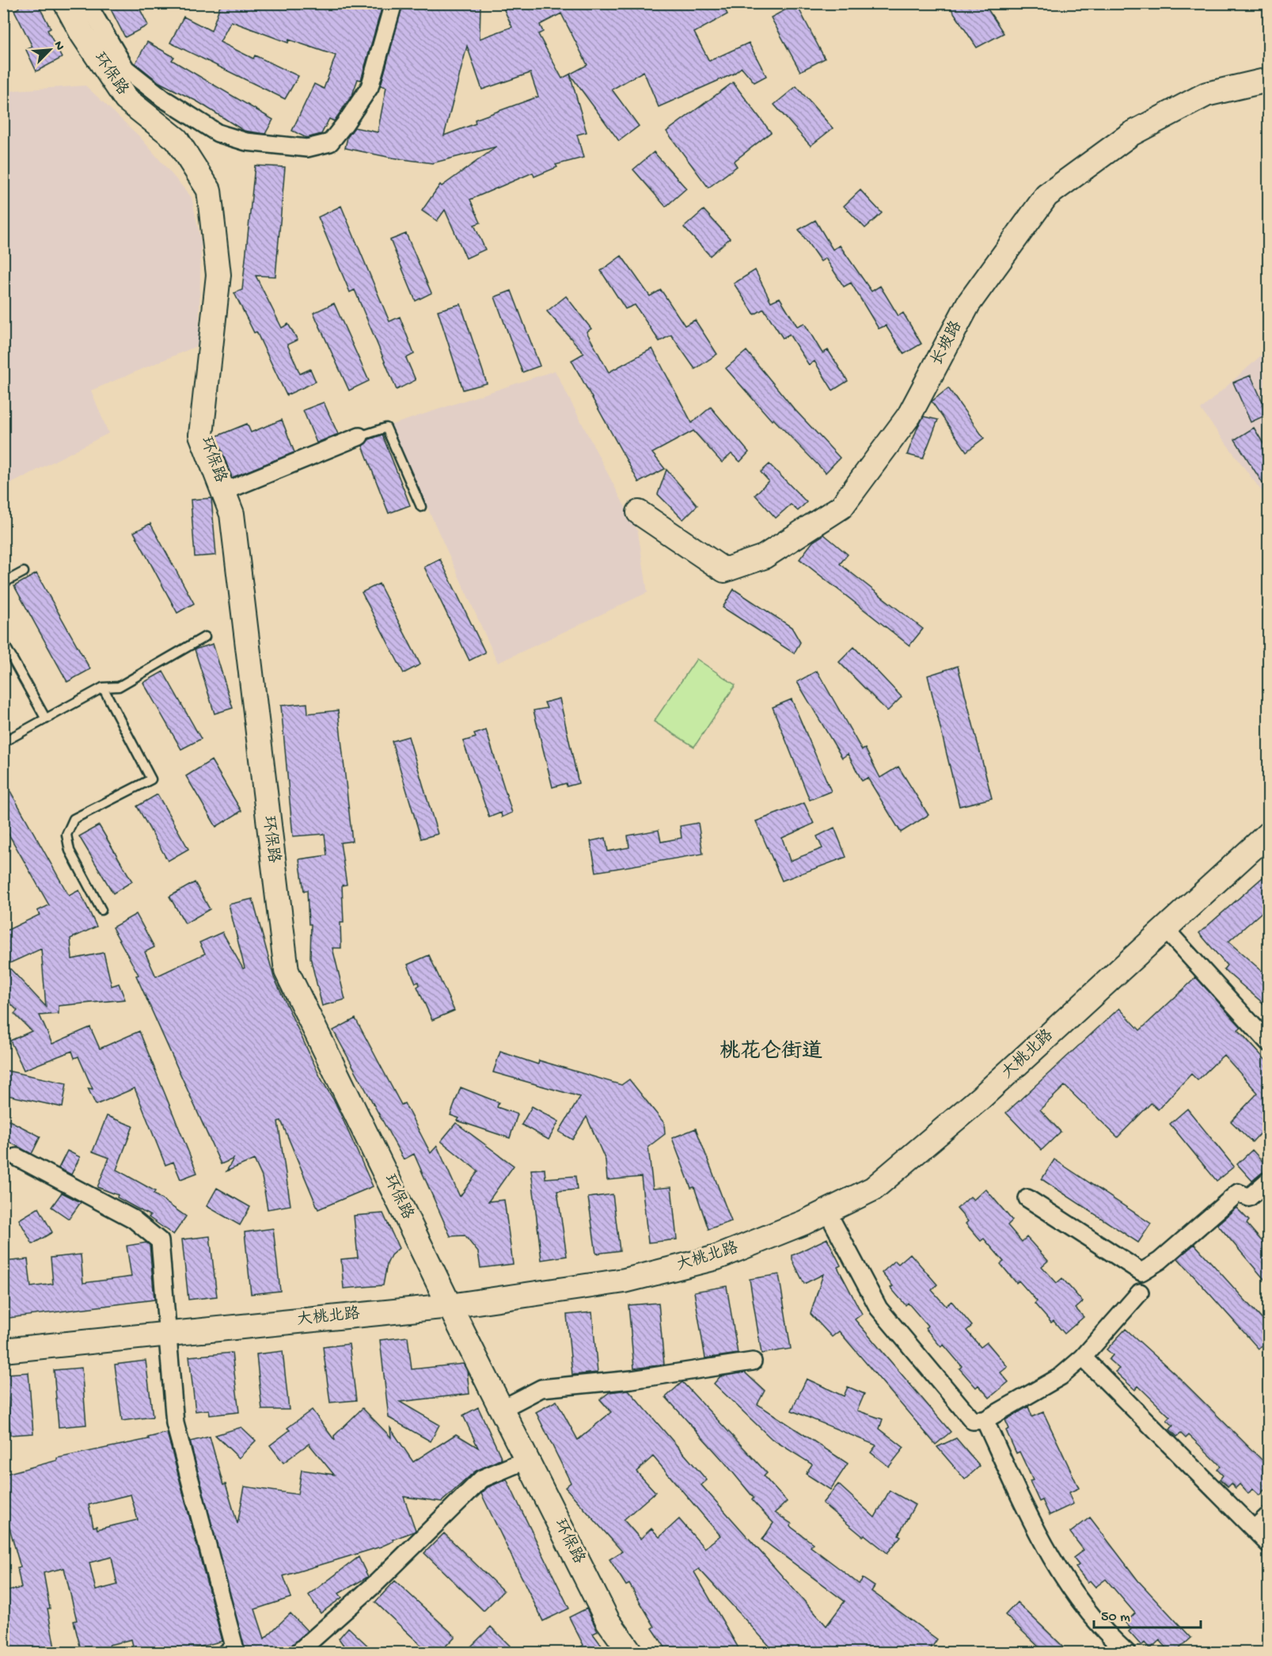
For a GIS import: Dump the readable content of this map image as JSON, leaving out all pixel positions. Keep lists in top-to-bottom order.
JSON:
{
  "streets": {
    "street": ["环保路", "长坡路", "大桃北路"]
  },
  "crossings": [
    ["环保路", "大桃北路"]
  ],
  "districts": ["桃花仑街道"],
  "scale_bar": "50 m",
  "north": "top right"
}
